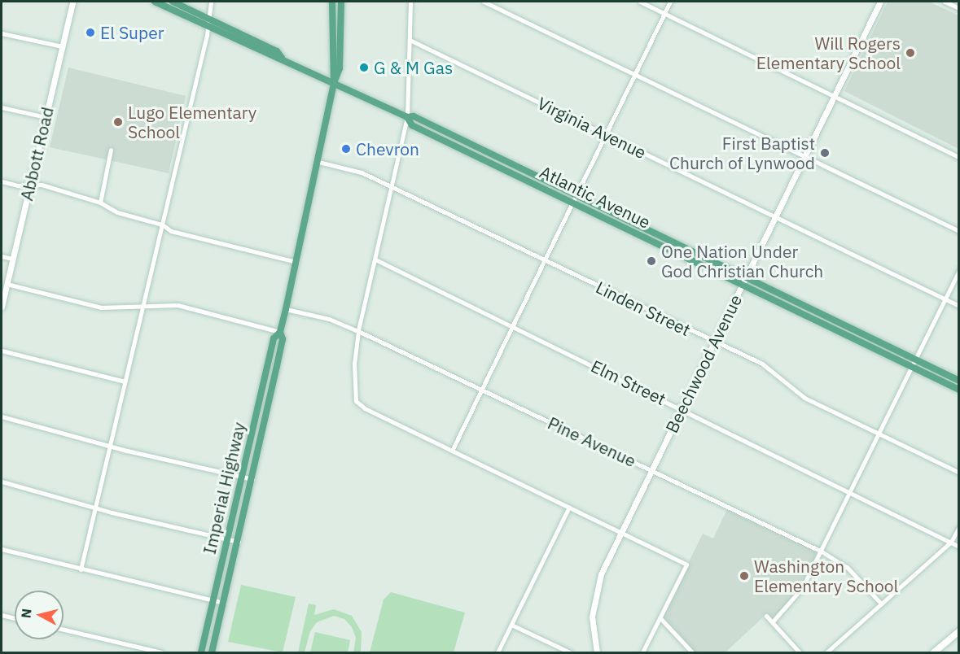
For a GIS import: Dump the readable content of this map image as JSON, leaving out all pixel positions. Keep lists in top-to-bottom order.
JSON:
{
  "streets": {
    "main road": ["Atlantic Avenue", "Imperial Highway"],
    "street": [
      "Virginia Avenue",
      "Abbott Road",
      "Linden Street",
      "Beechwood Avenue",
      "Elm Street",
      "Pine Avenue"
    ]
  },
  "crossings": [
    ["Virginia Avenue", "Beechwood Avenue"],
    ["Atlantic Avenue", "Beechwood Avenue"],
    ["Atlantic Avenue", "Imperial Highway"],
    ["Linden Street", "Beechwood Avenue"],
    ["Linden Street", "Imperial Highway"],
    ["Beechwood Avenue", "Elm Street"],
    ["Beechwood Avenue", "Pine Avenue"],
    ["Pine Avenue", "Imperial Highway"]
  ],
  "places": [
    "El Super",
    "Will Rogers Elementary School",
    "G & M Gas",
    "Lugo Elementary School",
    "Chevron",
    "First Baptist Church of Lynwood",
    "One Nation Under God Christian Church",
    "Washington Elementary School"
  ],
  "north": "left"
}
